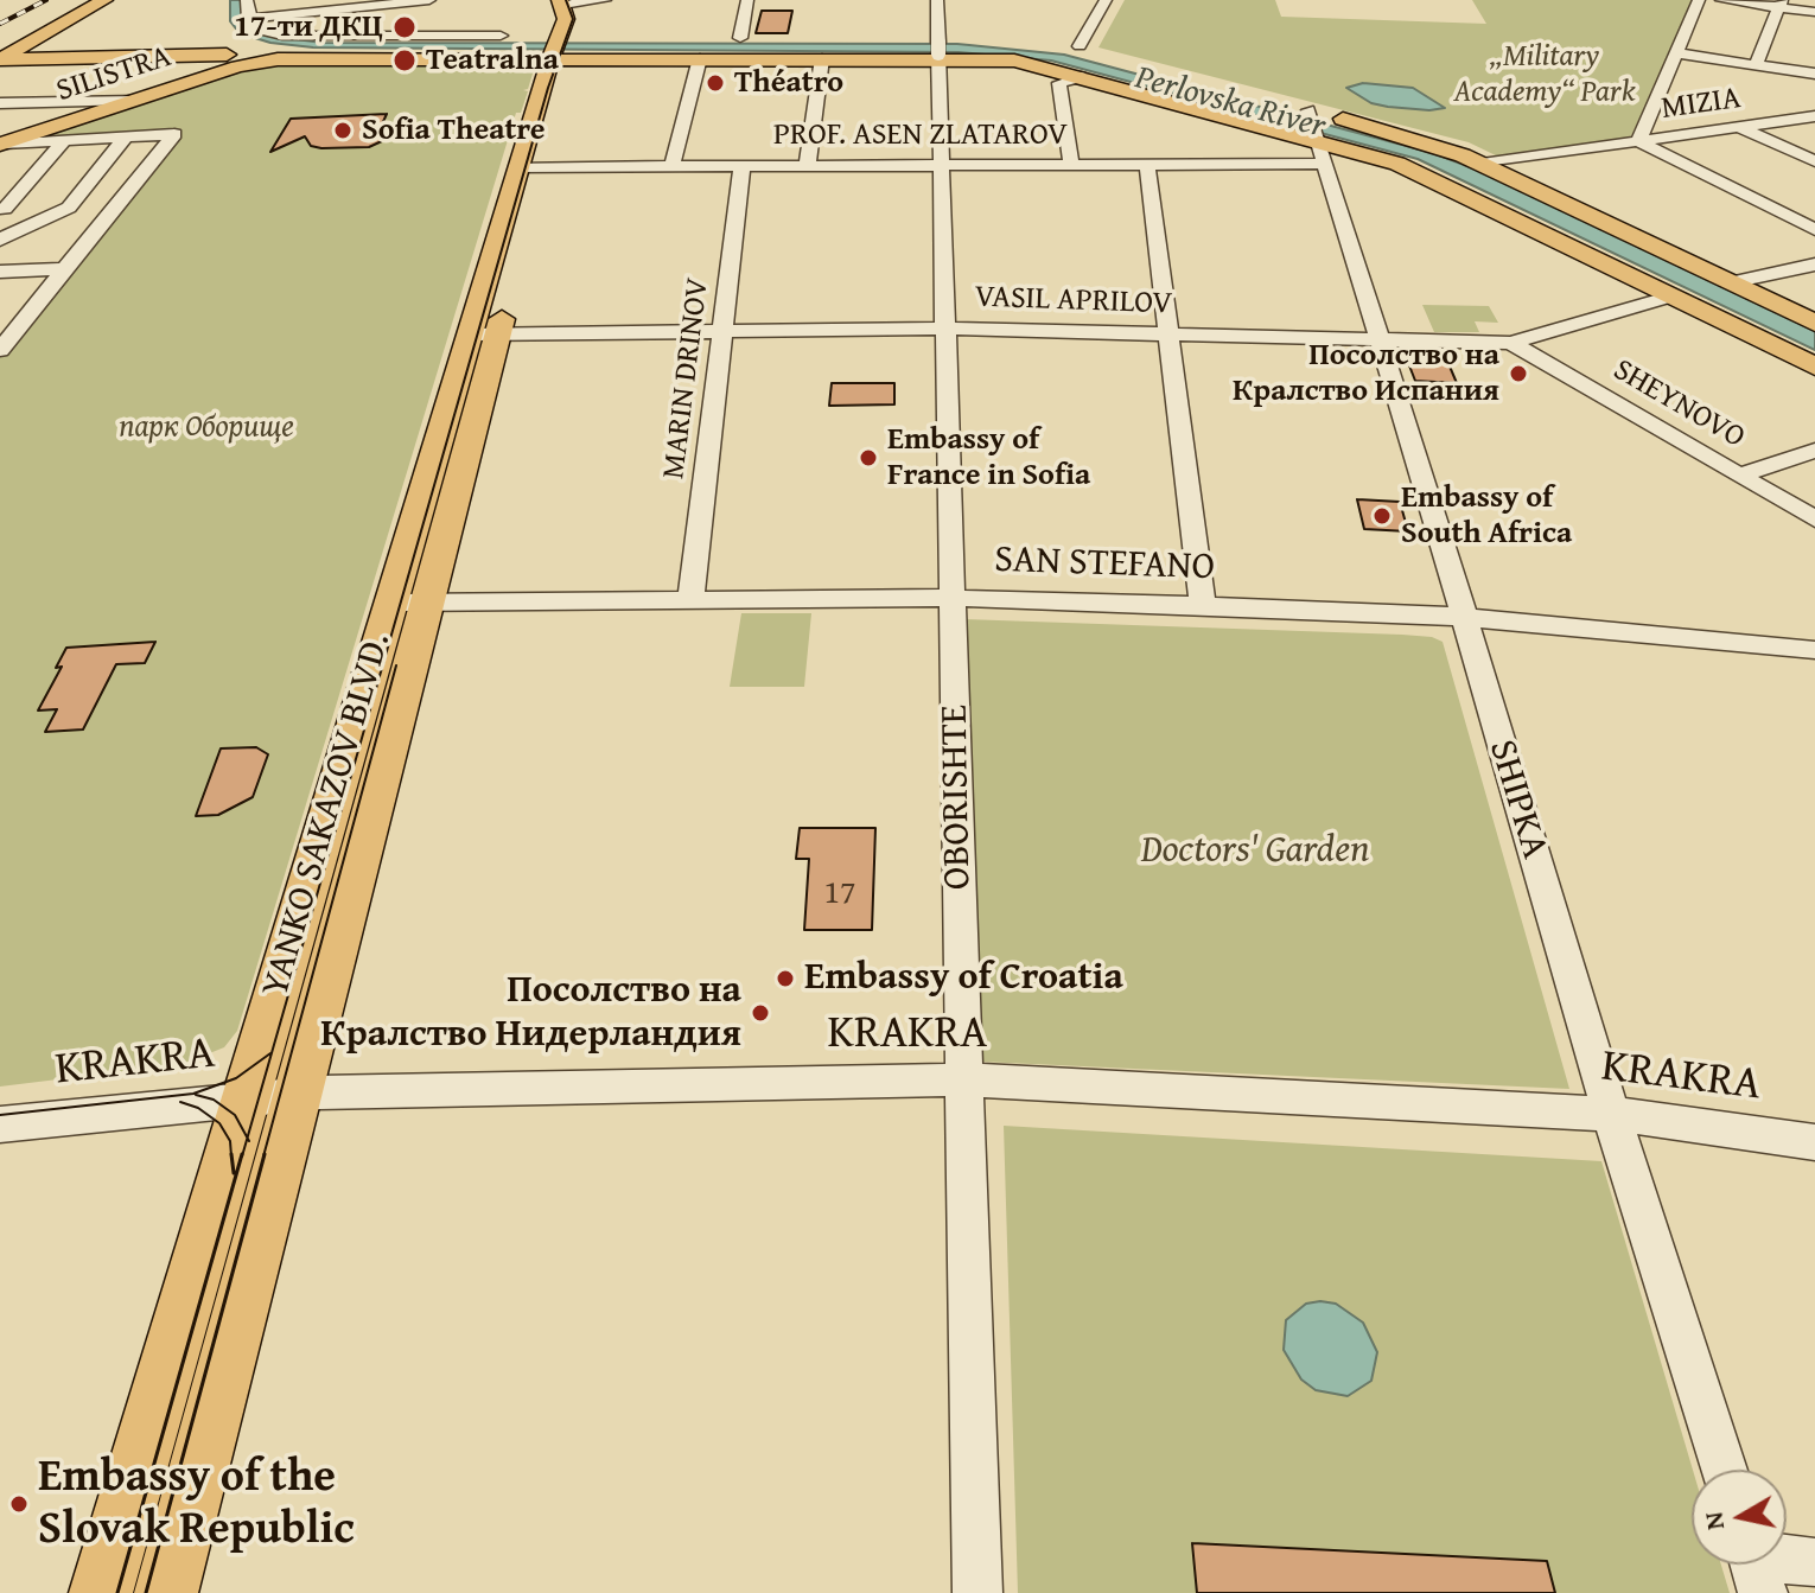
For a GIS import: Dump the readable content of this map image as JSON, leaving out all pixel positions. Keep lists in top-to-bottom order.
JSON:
{
  "streets": {
    "main road": ["SILISTRA", "YANKO SAKAZOV BLVD."],
    "street": [
      "MIZIA",
      "PROF. ASEN ZLATAROV",
      "VASIL APRILOV",
      "MARIN DRINOV",
      "SHEYNOVO",
      "SAN STEFANO",
      "OBORISHTE",
      "SHIPKA",
      "KRAKRA"
    ]
  },
  "crossings": [
    ["PROF. ASEN ZLATAROV", "MARIN DRINOV"],
    ["PROF. ASEN ZLATAROV", "OBORISHTE"],
    ["PROF. ASEN ZLATAROV", "SHIPKA"],
    ["PROF. ASEN ZLATAROV", "YANKO SAKAZOV BLVD."],
    ["VASIL APRILOV", "MARIN DRINOV"],
    ["VASIL APRILOV", "SHEYNOVO"],
    ["VASIL APRILOV", "OBORISHTE"],
    ["VASIL APRILOV", "SHIPKA"],
    ["VASIL APRILOV", "YANKO SAKAZOV BLVD."],
    ["MARIN DRINOV", "SAN STEFANO"],
    ["SAN STEFANO", "OBORISHTE"],
    ["SAN STEFANO", "SHIPKA"],
    ["SAN STEFANO", "YANKO SAKAZOV BLVD."],
    ["OBORISHTE", "KRAKRA"],
    ["SHIPKA", "KRAKRA"],
    ["YANKO SAKAZOV BLVD.", "KRAKRA"]
  ],
  "water": ["Perlovska River"],
  "parks": ["„Military Academy“ Park", "парк Оборище", "Doctors' Garden"],
  "places": [
    "17-ти ДКЦ",
    "Teatralna",
    "Théatro",
    "Sofia Theatre",
    "Посолство на Кралство Испания",
    "Embassy of France in Sofia",
    "Embassy of South Africa",
    "Embassy of Croatia",
    "Посолство на Кралство Нидерландия",
    "Embassy of the Slovak Republic"
  ],
  "house_numbers": ["17"],
  "north": "left"
}
